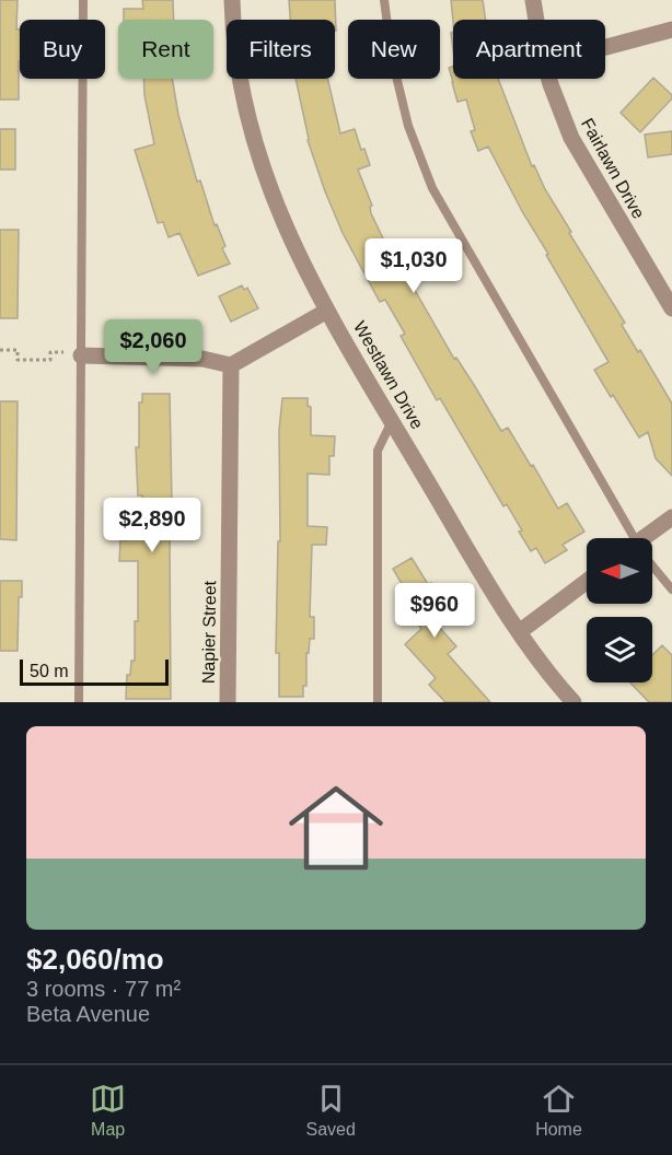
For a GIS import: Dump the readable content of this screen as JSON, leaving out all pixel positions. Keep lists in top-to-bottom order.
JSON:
{
  "streets": {
    "street": ["Fairlawn Drive", "Westlawn Drive", "Napier Street"]
  },
  "scale_bar": "50 m",
  "north": "left",
  "page": {
    "chip": [
      "Buy",
      "Rent",
      "Filters",
      "New",
      "Apartment"
    ],
    "price": [
      "$1,030",
      "$2,060",
      "$2,890",
      "$960"
    ],
    "scale": "50 m",
    "list": [
      {
        "name": "$2,060/mo",
        "note": "3 rooms · 77 m² · Beta Avenue"
      }
    ],
    "tabs": ["Map", "Saved", "Home"]
  }
}
